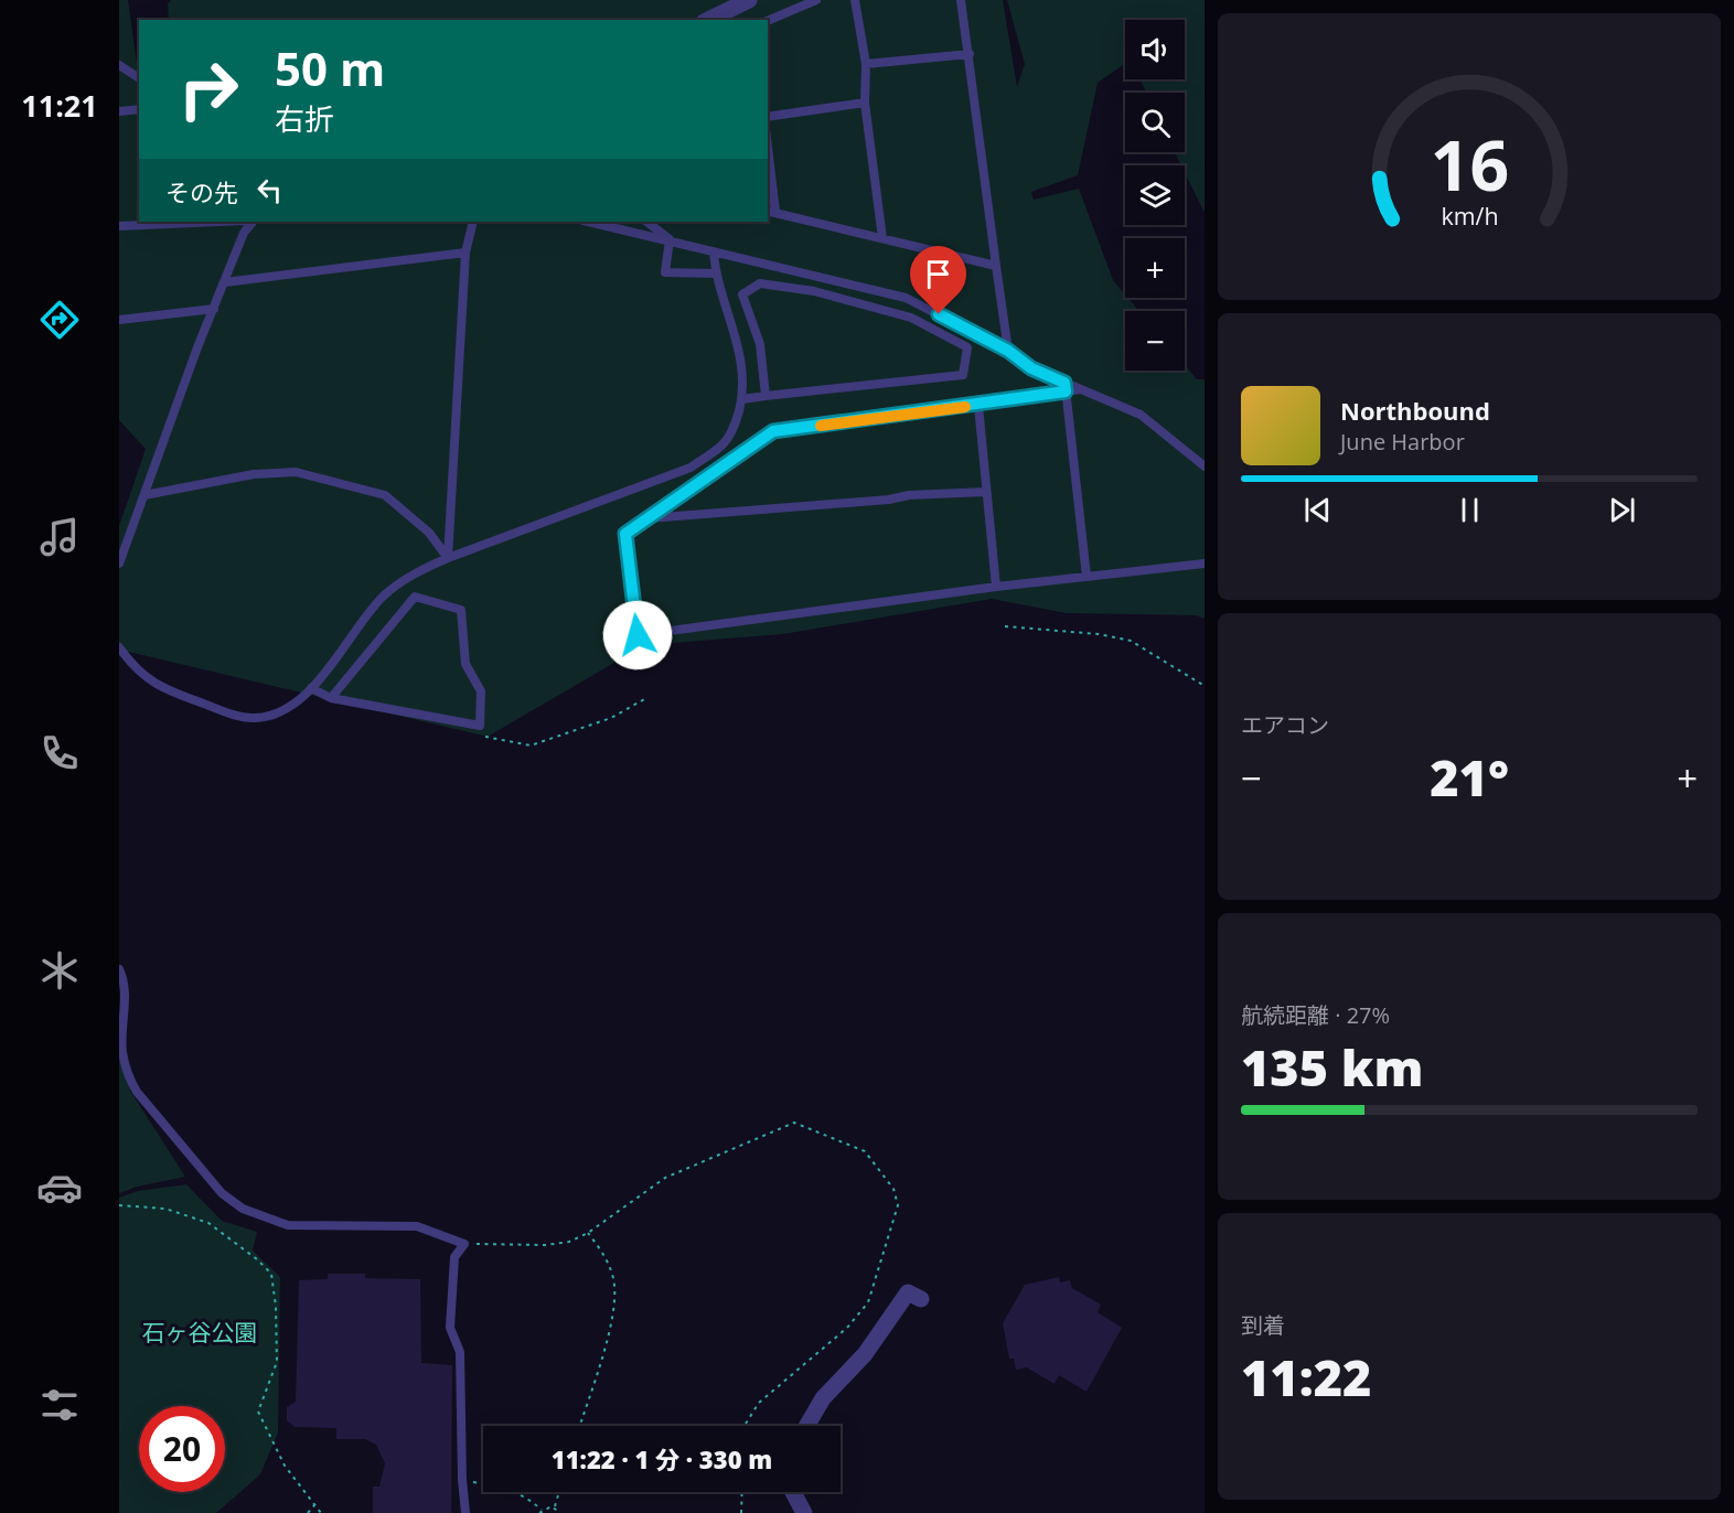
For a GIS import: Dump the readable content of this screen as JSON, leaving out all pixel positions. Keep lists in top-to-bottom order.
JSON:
{
  "parks": ["石ヶ谷公園"],
  "page": {
    "tabs": "11:21",
    "map_buttons": ["+", "−"],
    "turn": ["50 m", "右折"],
    "then": "その先",
    "song": ["Northbound", "June Harbor"],
    "tile": [
      "エアコン",
      ["航続距離 · 27%", "135 km"],
      ["到着", "11:22"]
    ],
    "heat": ["−", "21°", "+"],
    "limit": "20",
    "trip": "11:22 · 1 分 · 330 m",
    "gauge": ["16", "km/h"]
  }
}
